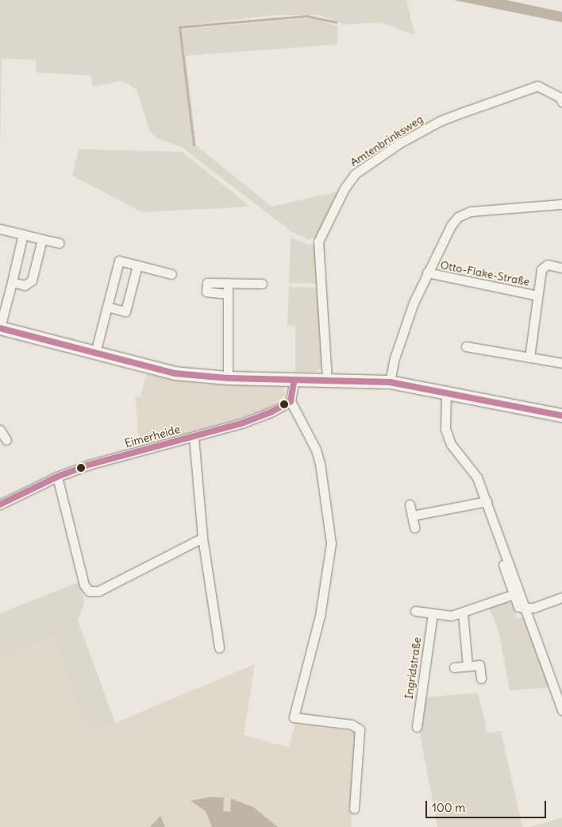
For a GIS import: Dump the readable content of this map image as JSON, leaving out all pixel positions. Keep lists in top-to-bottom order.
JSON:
{
  "streets": {
    "street": [
      "Amtenbrinksweg",
      "Otto-Flake-Straße",
      "Eimerheide",
      "Ingridstraße"
    ]
  },
  "scale_bar": "100 m"
}
